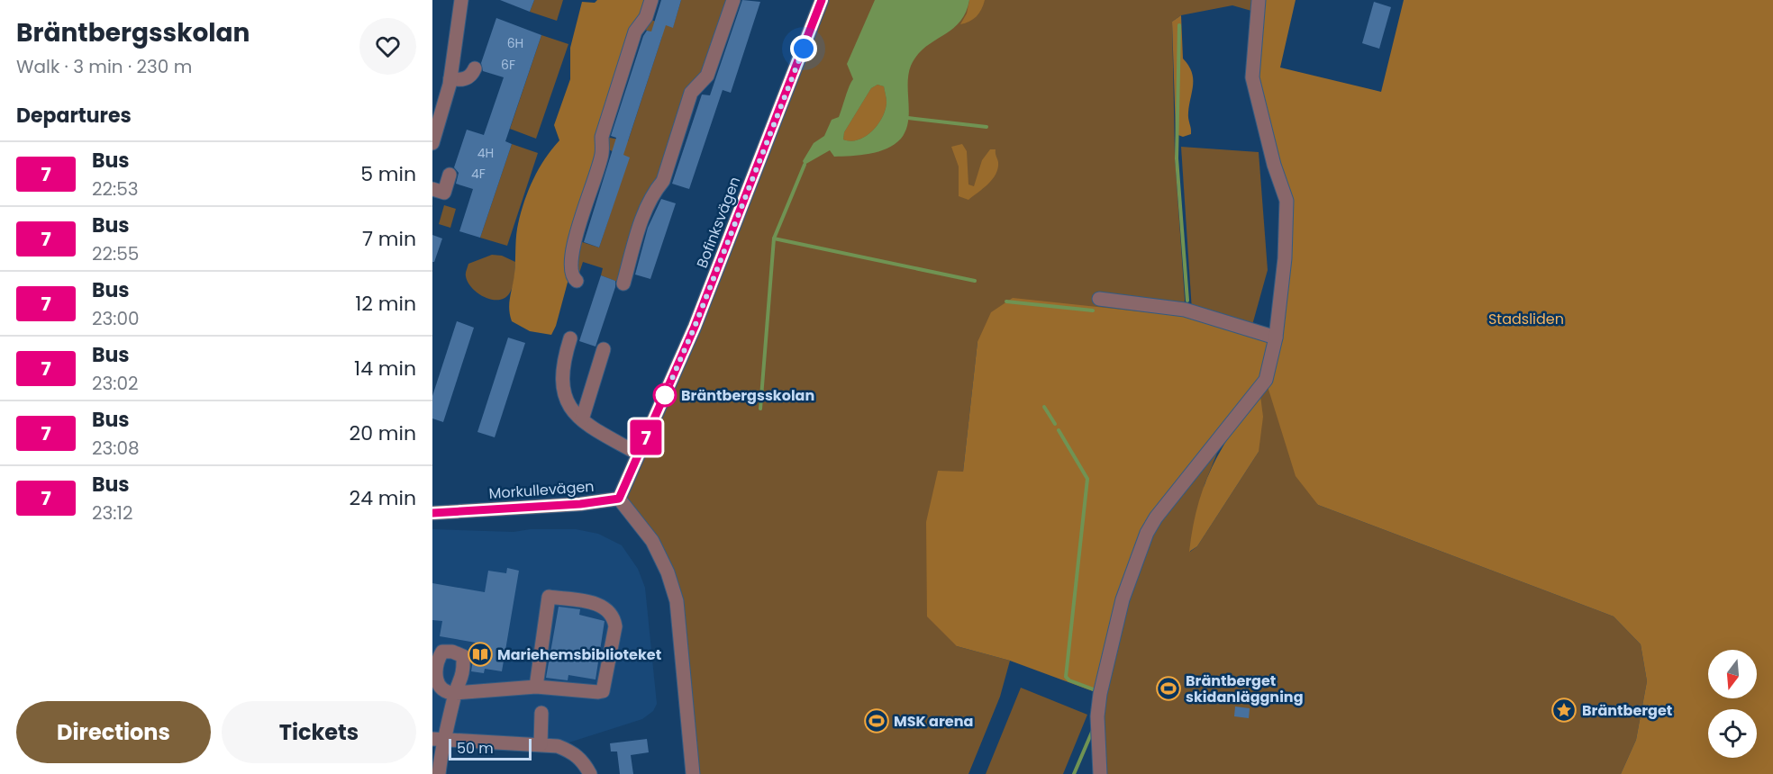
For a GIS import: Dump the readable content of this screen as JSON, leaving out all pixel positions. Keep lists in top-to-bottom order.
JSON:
{
  "streets": {
    "street": ["Bofinksvägen", "Morkullevägen"]
  },
  "crossings": [
    ["Bofinksvägen", "Morkullevägen"]
  ],
  "parks": ["Stadsliden"],
  "places": {
    "other": ["Bräntbergsskolan"],
    "library": ["Mariehemsbiblioteket"],
    "sports": ["Bräntberget skidanläggning", "MSK arena"],
    "place": ["Bräntberget"]
  },
  "lines": ["bus line 7"],
  "house_numbers": [
    "6H",
    "6F",
    "4H",
    "4F"
  ],
  "scale_bar": "50 m",
  "north": "bottom",
  "page": {
    "heading": [
      ["Bräntbergsskolan", "Walk · 3 min · 230 m"],
      "Departures"
    ],
    "on_map": "7",
    "list": [
      {
        "mark": "7",
        "name": "Bus",
        "note": "22:53",
        "value": "5 min"
      },
      {
        "mark": "7",
        "name": "Bus",
        "note": "22:55",
        "value": "7 min"
      },
      {
        "mark": "7",
        "name": "Bus",
        "note": "23:00",
        "value": "12 min"
      },
      {
        "mark": "7",
        "name": "Bus",
        "note": "23:02",
        "value": "14 min"
      },
      {
        "mark": "7",
        "name": "Bus",
        "note": "23:08",
        "value": "20 min"
      },
      {
        "mark": "7",
        "name": "Bus",
        "note": "23:12",
        "value": "24 min"
      }
    ],
    "buttons": ["Directions", "Tickets"],
    "scale": "50 m"
  }
}
